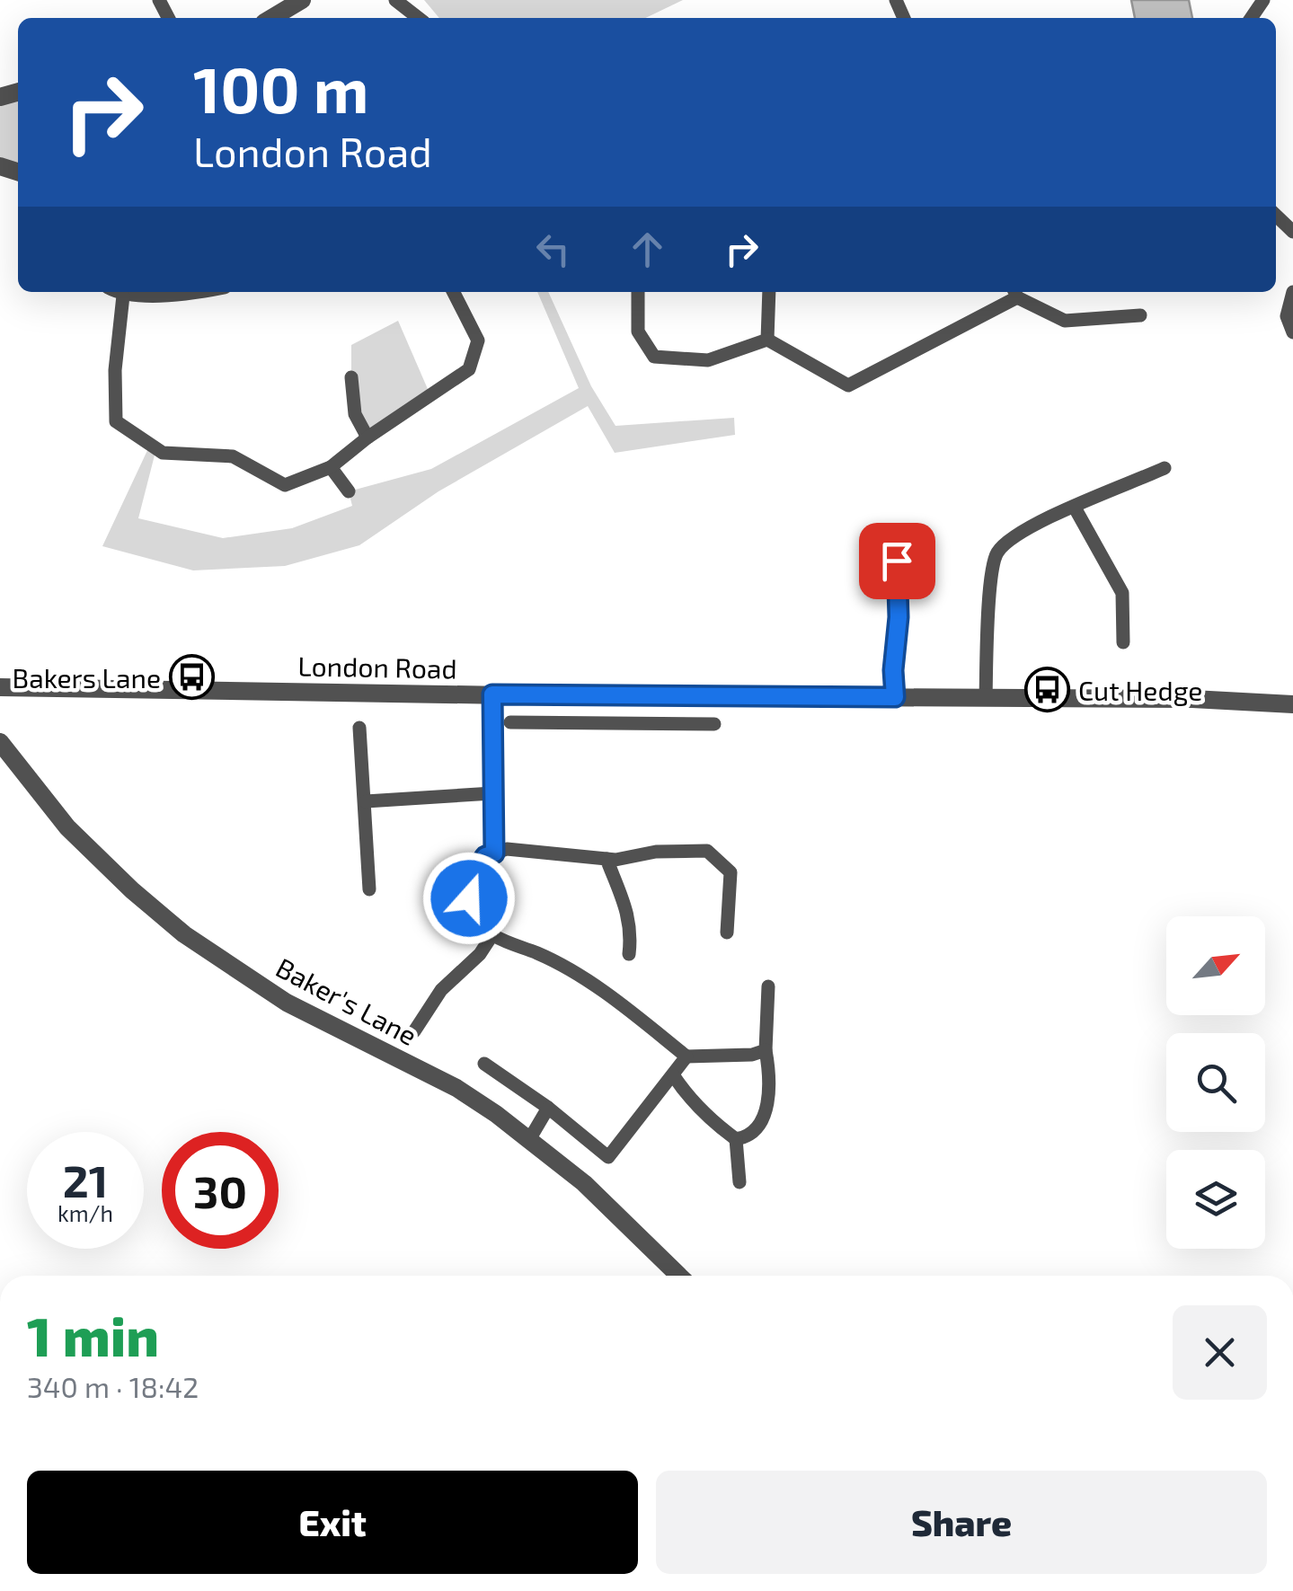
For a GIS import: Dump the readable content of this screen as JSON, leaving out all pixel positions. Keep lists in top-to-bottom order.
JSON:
{
  "streets": {
    "street": ["London Road", "Baker's Lane"]
  },
  "places": {
    "bus stop": ["Bakers Lane", "Cut Hedge"]
  },
  "north": "top right",
  "page": {
    "turn": ["100 m", "London Road"],
    "speed": "21 km/h",
    "limit": "30",
    "heading": ["1 min", "340 m · 18:42"],
    "buttons": ["Exit", "Share"]
  }
}
